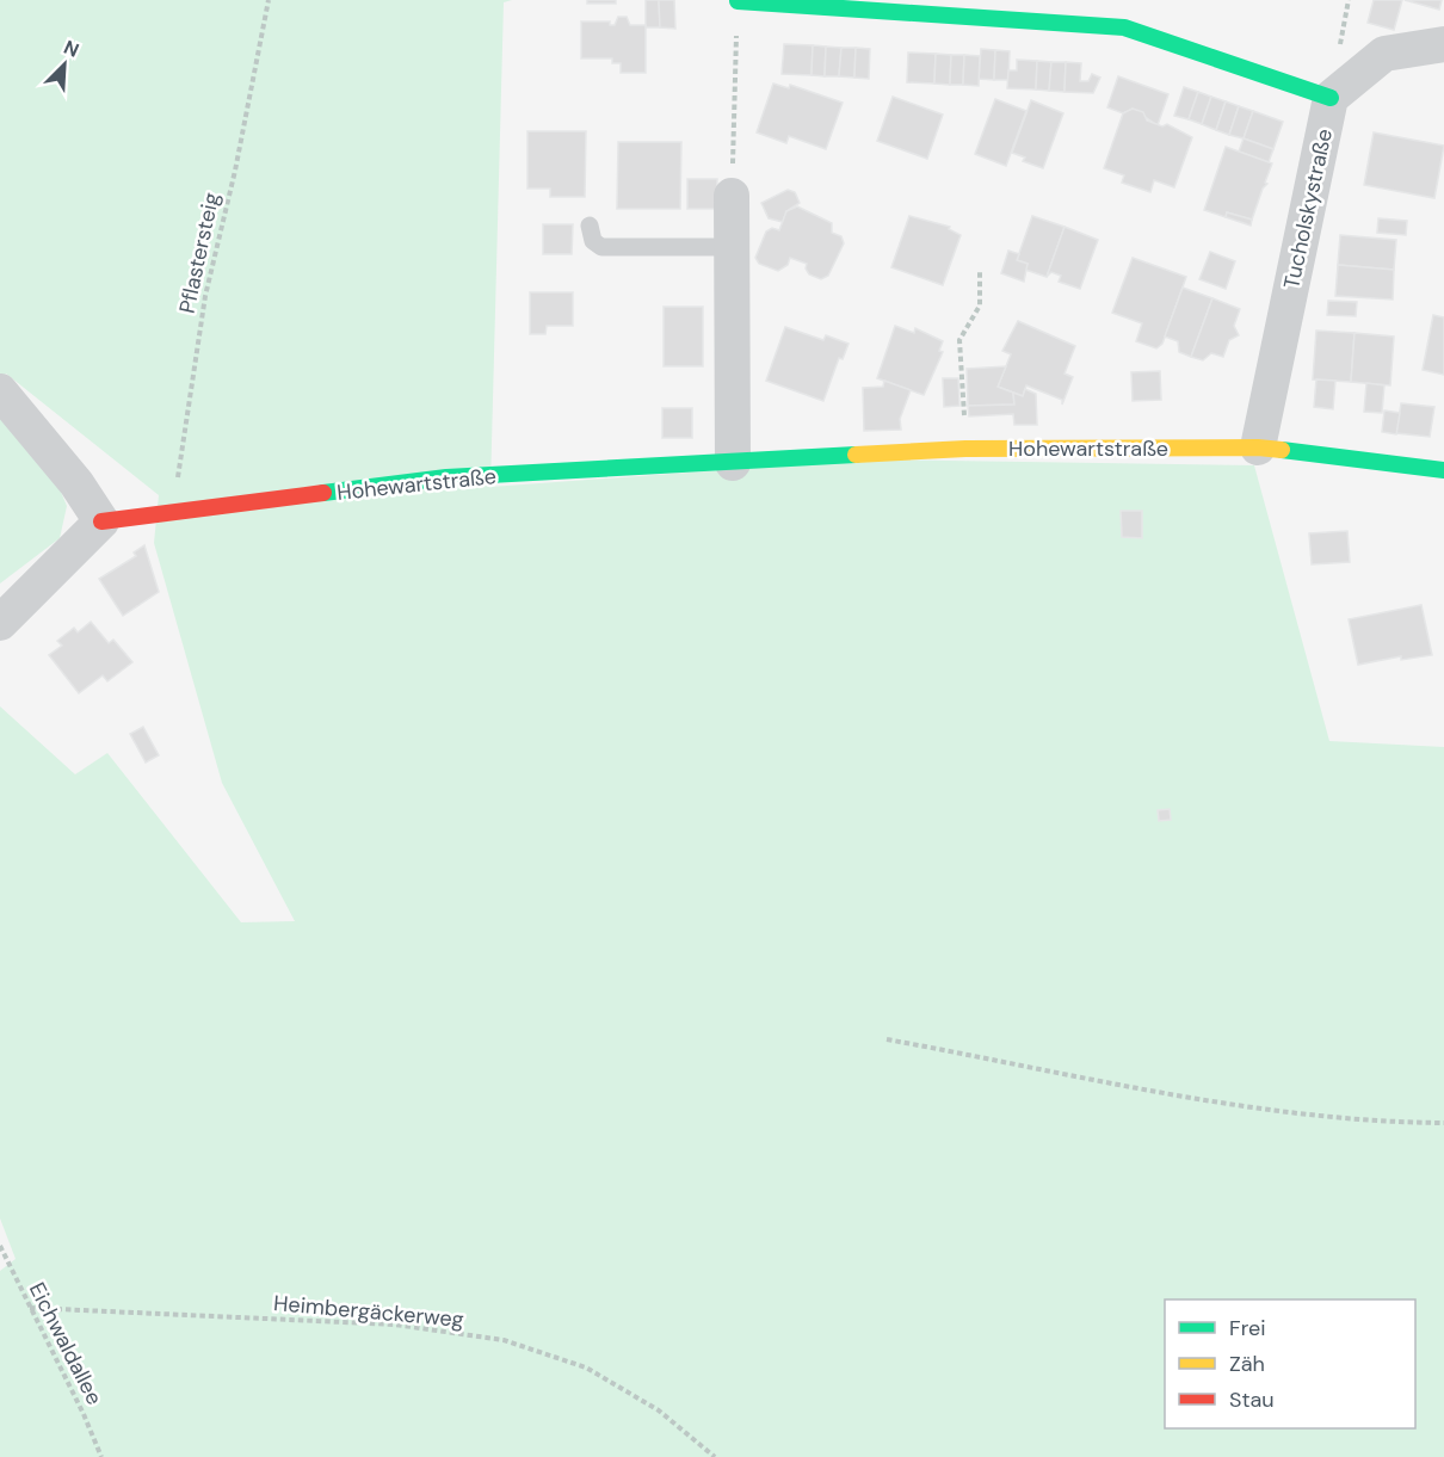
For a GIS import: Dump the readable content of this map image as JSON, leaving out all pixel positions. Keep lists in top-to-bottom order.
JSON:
{
  "streets": {
    "street": ["Tucholskystraße", "Hohewartstraße"],
    "path": ["Pflastersteig", "Heimbergäckerweg", "Eichwaldallee"]
  },
  "crossings": [
    ["Tucholskystraße", "Hohewartstraße"],
    ["Pflastersteig", "Hohewartstraße"],
    ["Heimbergäckerweg", "Eichwaldallee"]
  ],
  "legend": ["Frei", "Zäh", "Stau"],
  "north": "top right"
}
